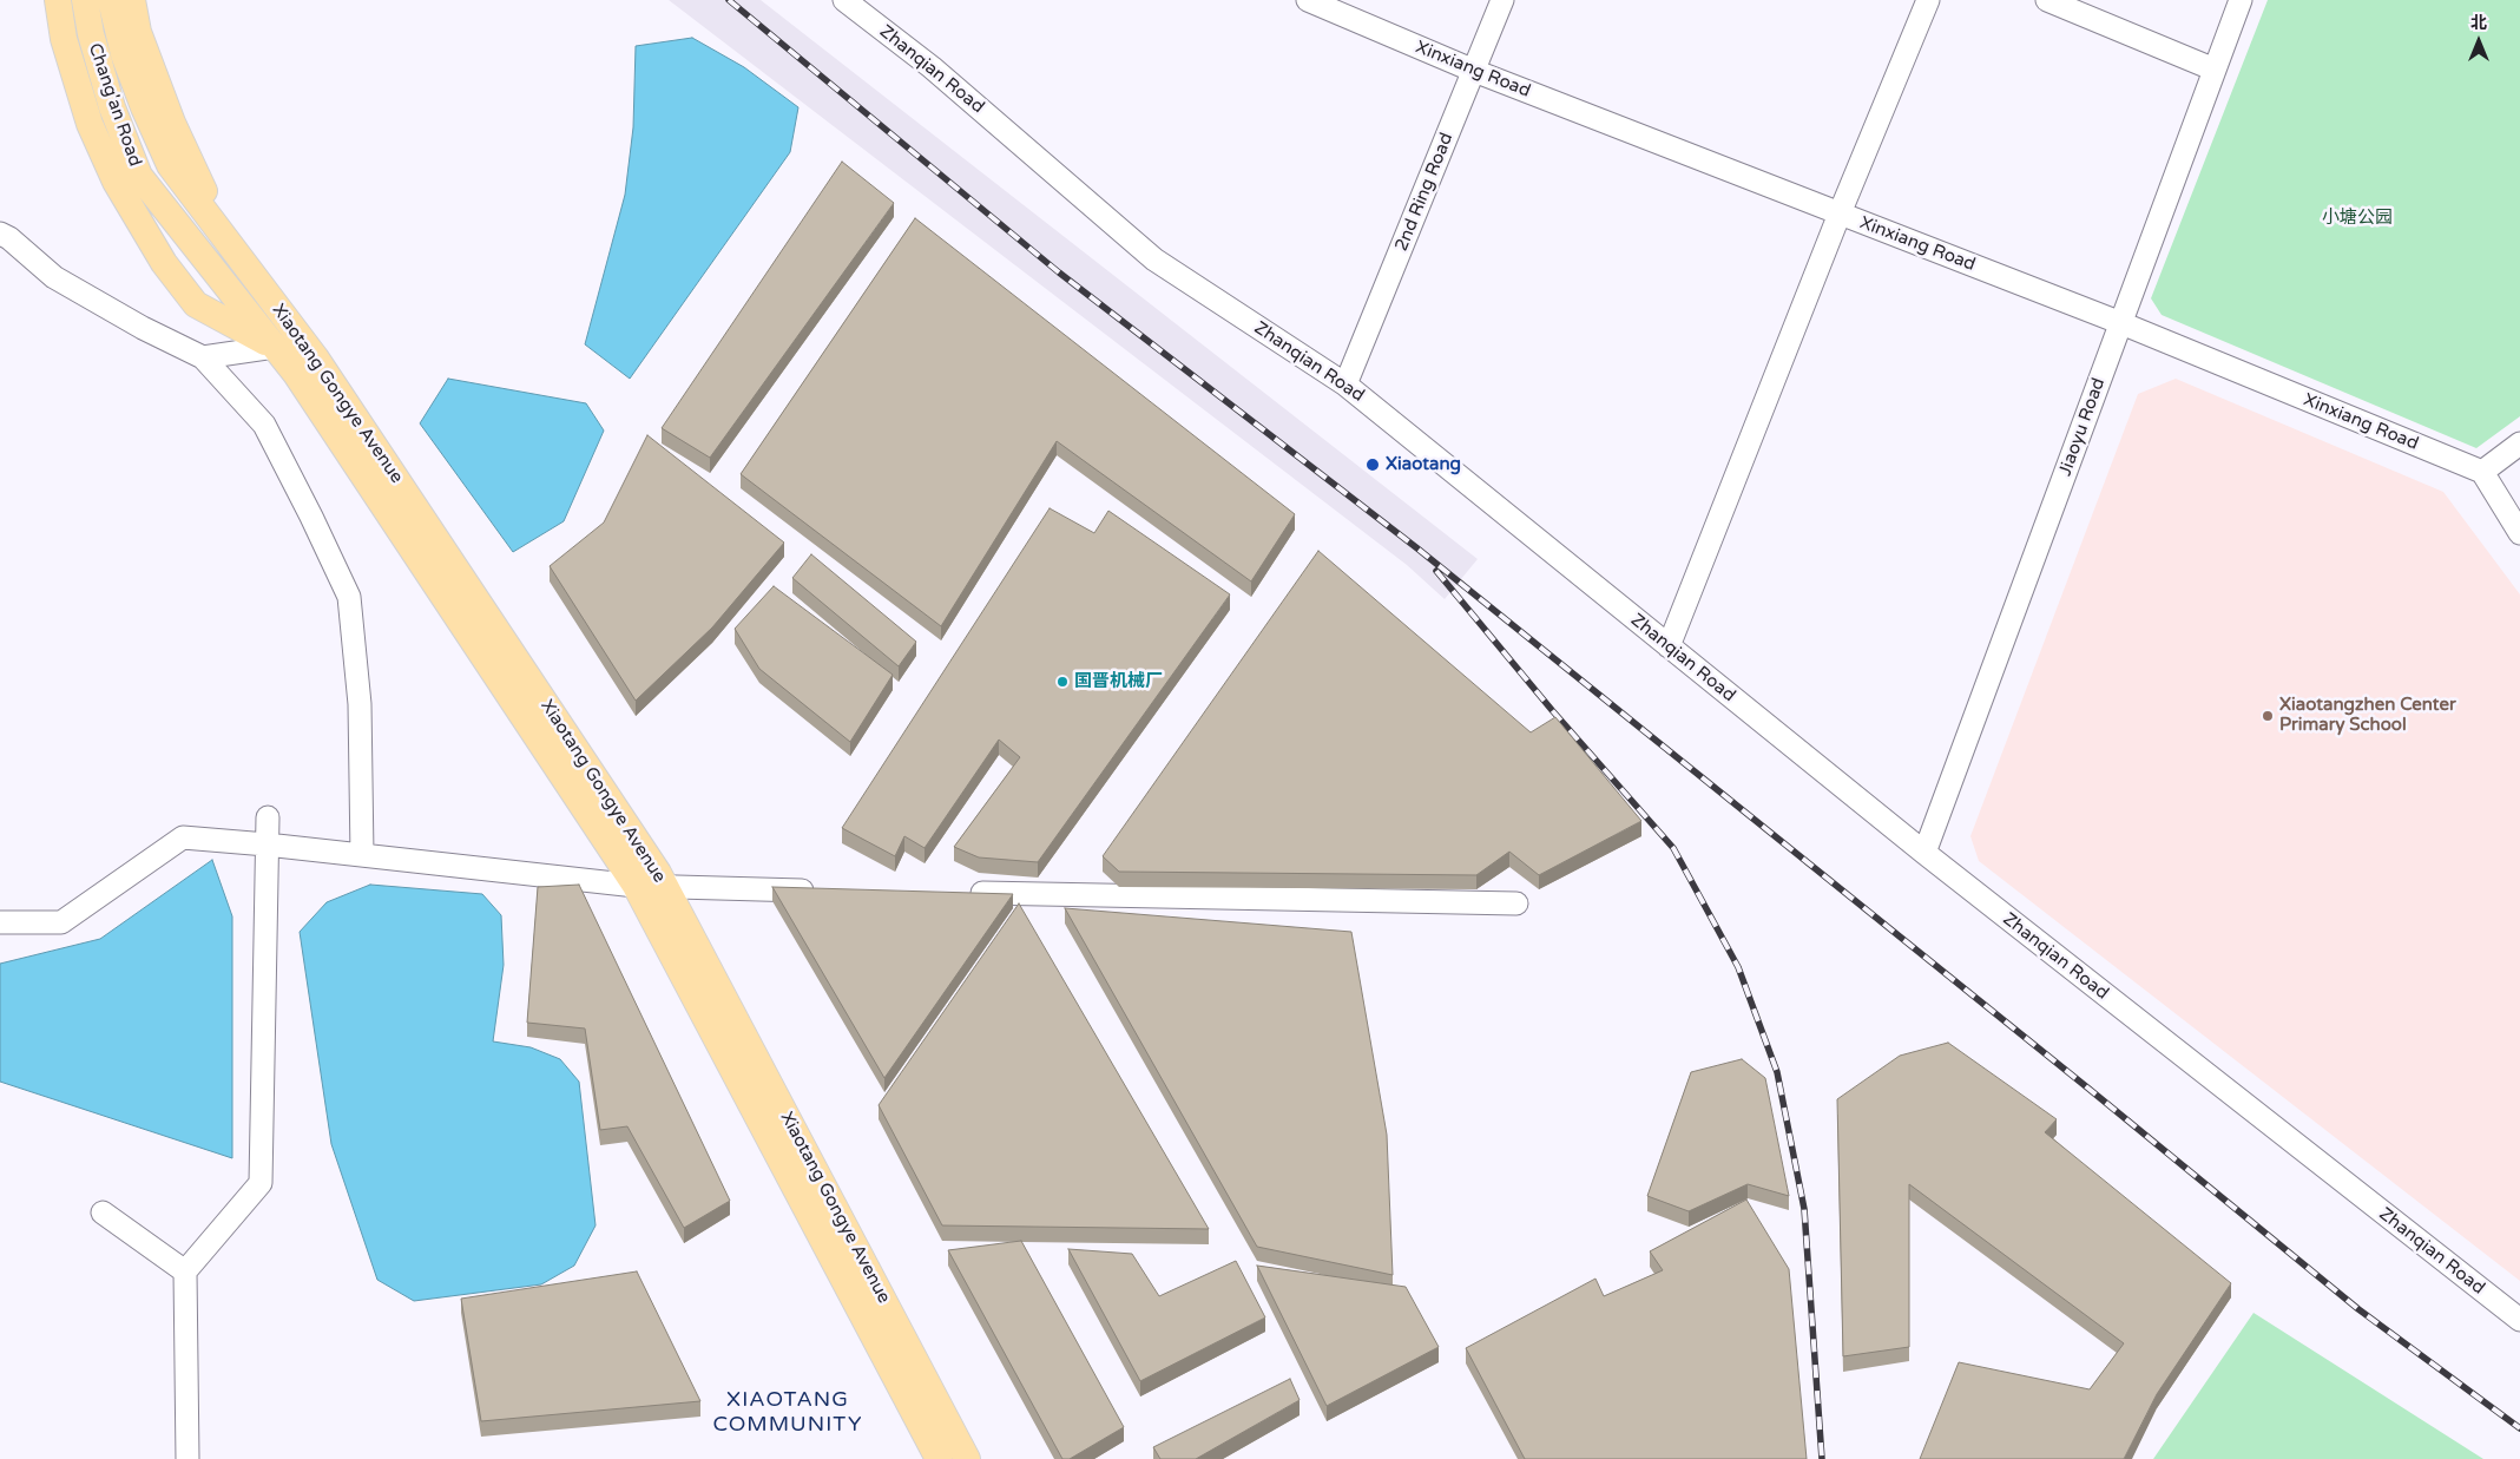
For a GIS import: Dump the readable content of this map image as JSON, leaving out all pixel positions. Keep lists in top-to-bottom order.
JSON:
{
  "streets": {
    "main road": ["Chang'an Road", "Xiaotang Gongye Avenue"],
    "street": [
      "Zhanqian Road",
      "Xinxiang Road",
      "2nd Ring Road",
      "Jiaoyu Road"
    ]
  },
  "crossings": [
    ["Zhanqian Road", "2nd Ring Road"],
    ["Zhanqian Road", "Jiaoyu Road"],
    ["Xinxiang Road", "2nd Ring Road"],
    ["Xinxiang Road", "Jiaoyu Road"],
    ["Chang'an Road", "Xiaotang Gongye Avenue"]
  ],
  "districts": ["XIAOTANG COMMUNITY"],
  "parks": ["小塘公园"],
  "places": ["Xiaotang", "国晋机械厂", "Xiaotangzhen Center Primary School"],
  "north": "top"
}
